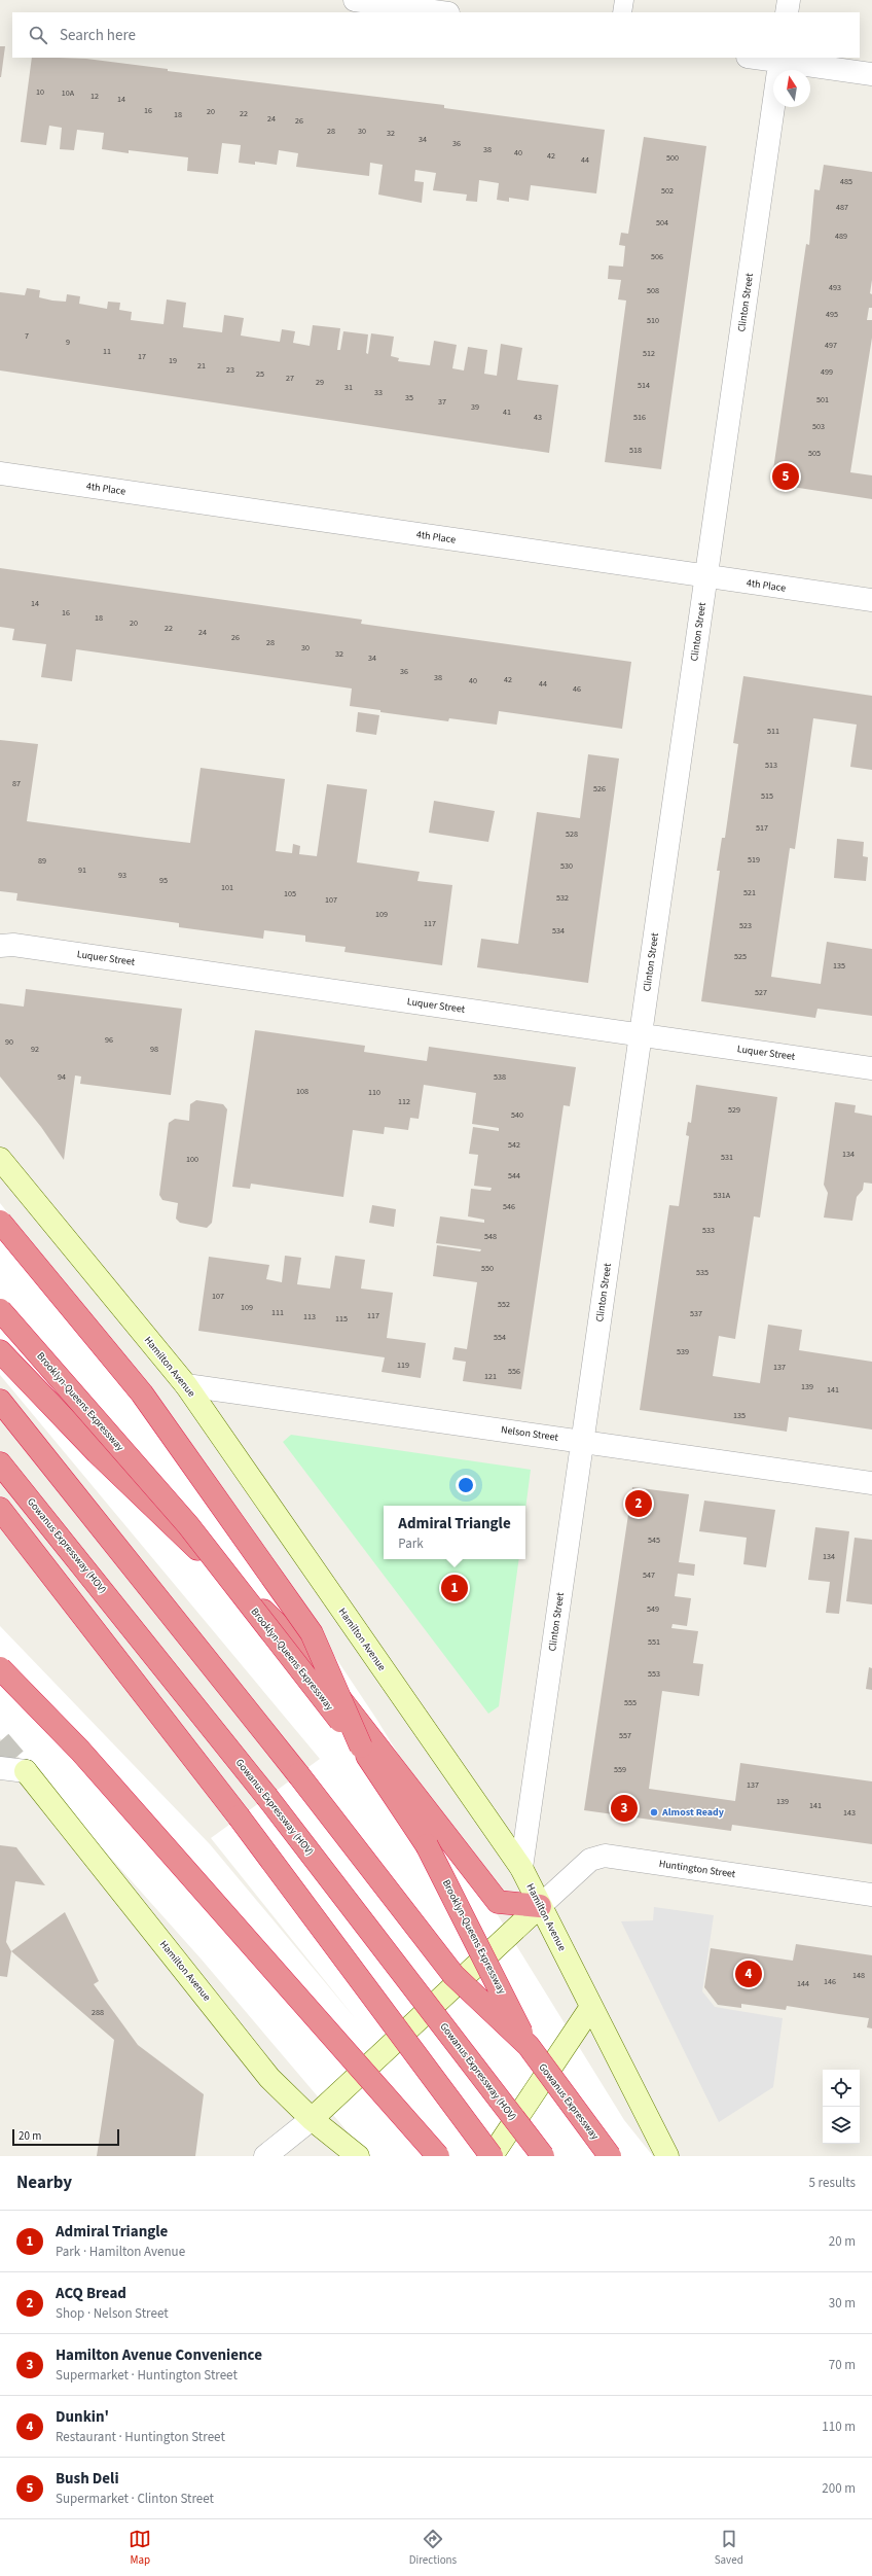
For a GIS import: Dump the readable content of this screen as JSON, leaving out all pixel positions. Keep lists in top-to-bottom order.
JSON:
{
  "streets": {
    "highway": ["Brooklyn-Queens Expressway", "Gowanus Expressway (HOV)", "Gowanus Expressway"],
    "main road": ["Hamilton Avenue"],
    "street": [
      "Clinton Street",
      "4th Place",
      "Luquer Street",
      "Nelson Street",
      "Huntington Street"
    ]
  },
  "crossings": [
    ["Clinton Street", "4th Place"],
    ["Clinton Street", "Luquer Street"],
    ["Clinton Street", "Hamilton Avenue"],
    ["Clinton Street", "Nelson Street"],
    ["Hamilton Avenue", "Nelson Street"],
    ["Hamilton Avenue", "Huntington Street"],
    ["Brooklyn-Queens Expressway", "Gowanus Expressway"]
  ],
  "places": ["Almost Ready"],
  "house_numbers": [
    "10",
    "10A",
    "12",
    "14",
    "16",
    "20",
    "22",
    "18",
    "24",
    "26",
    "28",
    "30",
    "32",
    "34",
    "36",
    "38",
    "40",
    "42",
    "500",
    "44",
    "485",
    "502",
    "487",
    "504",
    "489",
    "506",
    "493",
    "508",
    "495",
    "510",
    "7",
    "9",
    "497",
    "11",
    "512",
    "17",
    "19",
    "21",
    "23",
    "499",
    "25",
    "27",
    "29",
    "514",
    "31",
    "33",
    "35",
    "501",
    "37",
    "39",
    "41",
    "43",
    "516",
    "503",
    "518",
    "505",
    "14",
    "16",
    "18",
    "20",
    "22",
    "24",
    "26",
    "28",
    "30",
    "32",
    "34",
    "36",
    "38",
    "42",
    "40",
    "44",
    "46",
    "511",
    "513",
    "87",
    "526",
    "515",
    "517",
    "528",
    "519",
    "89",
    "530",
    "91",
    "93",
    "95",
    "101",
    "521",
    "105",
    "532",
    "107",
    "109",
    "117",
    "523",
    "534",
    "525",
    "135",
    "527",
    "96",
    "90",
    "92",
    "98",
    "94",
    "538",
    "108",
    "110",
    "112",
    "529",
    "540",
    "542",
    "134",
    "531",
    "100",
    "544",
    "531A",
    "546",
    "533",
    "548",
    "550",
    "535",
    "107",
    "552",
    "109",
    "111",
    "537",
    "117",
    "113",
    "115",
    "554",
    "539",
    "119",
    "137",
    "556",
    "121",
    "139",
    "141",
    "135",
    "545",
    "134",
    "547",
    "549",
    "551",
    "553",
    "555",
    "557",
    "559",
    "137",
    "139",
    "141",
    "143",
    "148",
    "146",
    "144",
    "288"
  ],
  "scale_bar": "20 m",
  "north": "top",
  "page": {
    "search": "Search here",
    "pins": [
      "5",
      "2",
      "1",
      "3",
      "4"
    ],
    "popup": ["Admiral Triangle", "Park"],
    "scale": "20 m",
    "heading": ["Nearby", "5 results"],
    "list": [
      {
        "mark": "1",
        "name": "Admiral Triangle",
        "note": "Park · Hamilton Avenue",
        "value": "20 m"
      },
      {
        "mark": "2",
        "name": "ACQ Bread",
        "note": "Shop · Nelson Street",
        "value": "30 m"
      },
      {
        "mark": "3",
        "name": "Hamilton Avenue Convenience",
        "note": "Supermarket · Huntington Street",
        "value": "70 m"
      },
      {
        "mark": "4",
        "name": "Dunkin'",
        "note": "Restaurant · Huntington Street",
        "value": "110 m"
      },
      {
        "mark": "5",
        "name": "Bush Deli",
        "note": "Supermarket · Clinton Street",
        "value": "200 m"
      }
    ],
    "nav": ["Map", "Directions", "Saved"]
  }
}
